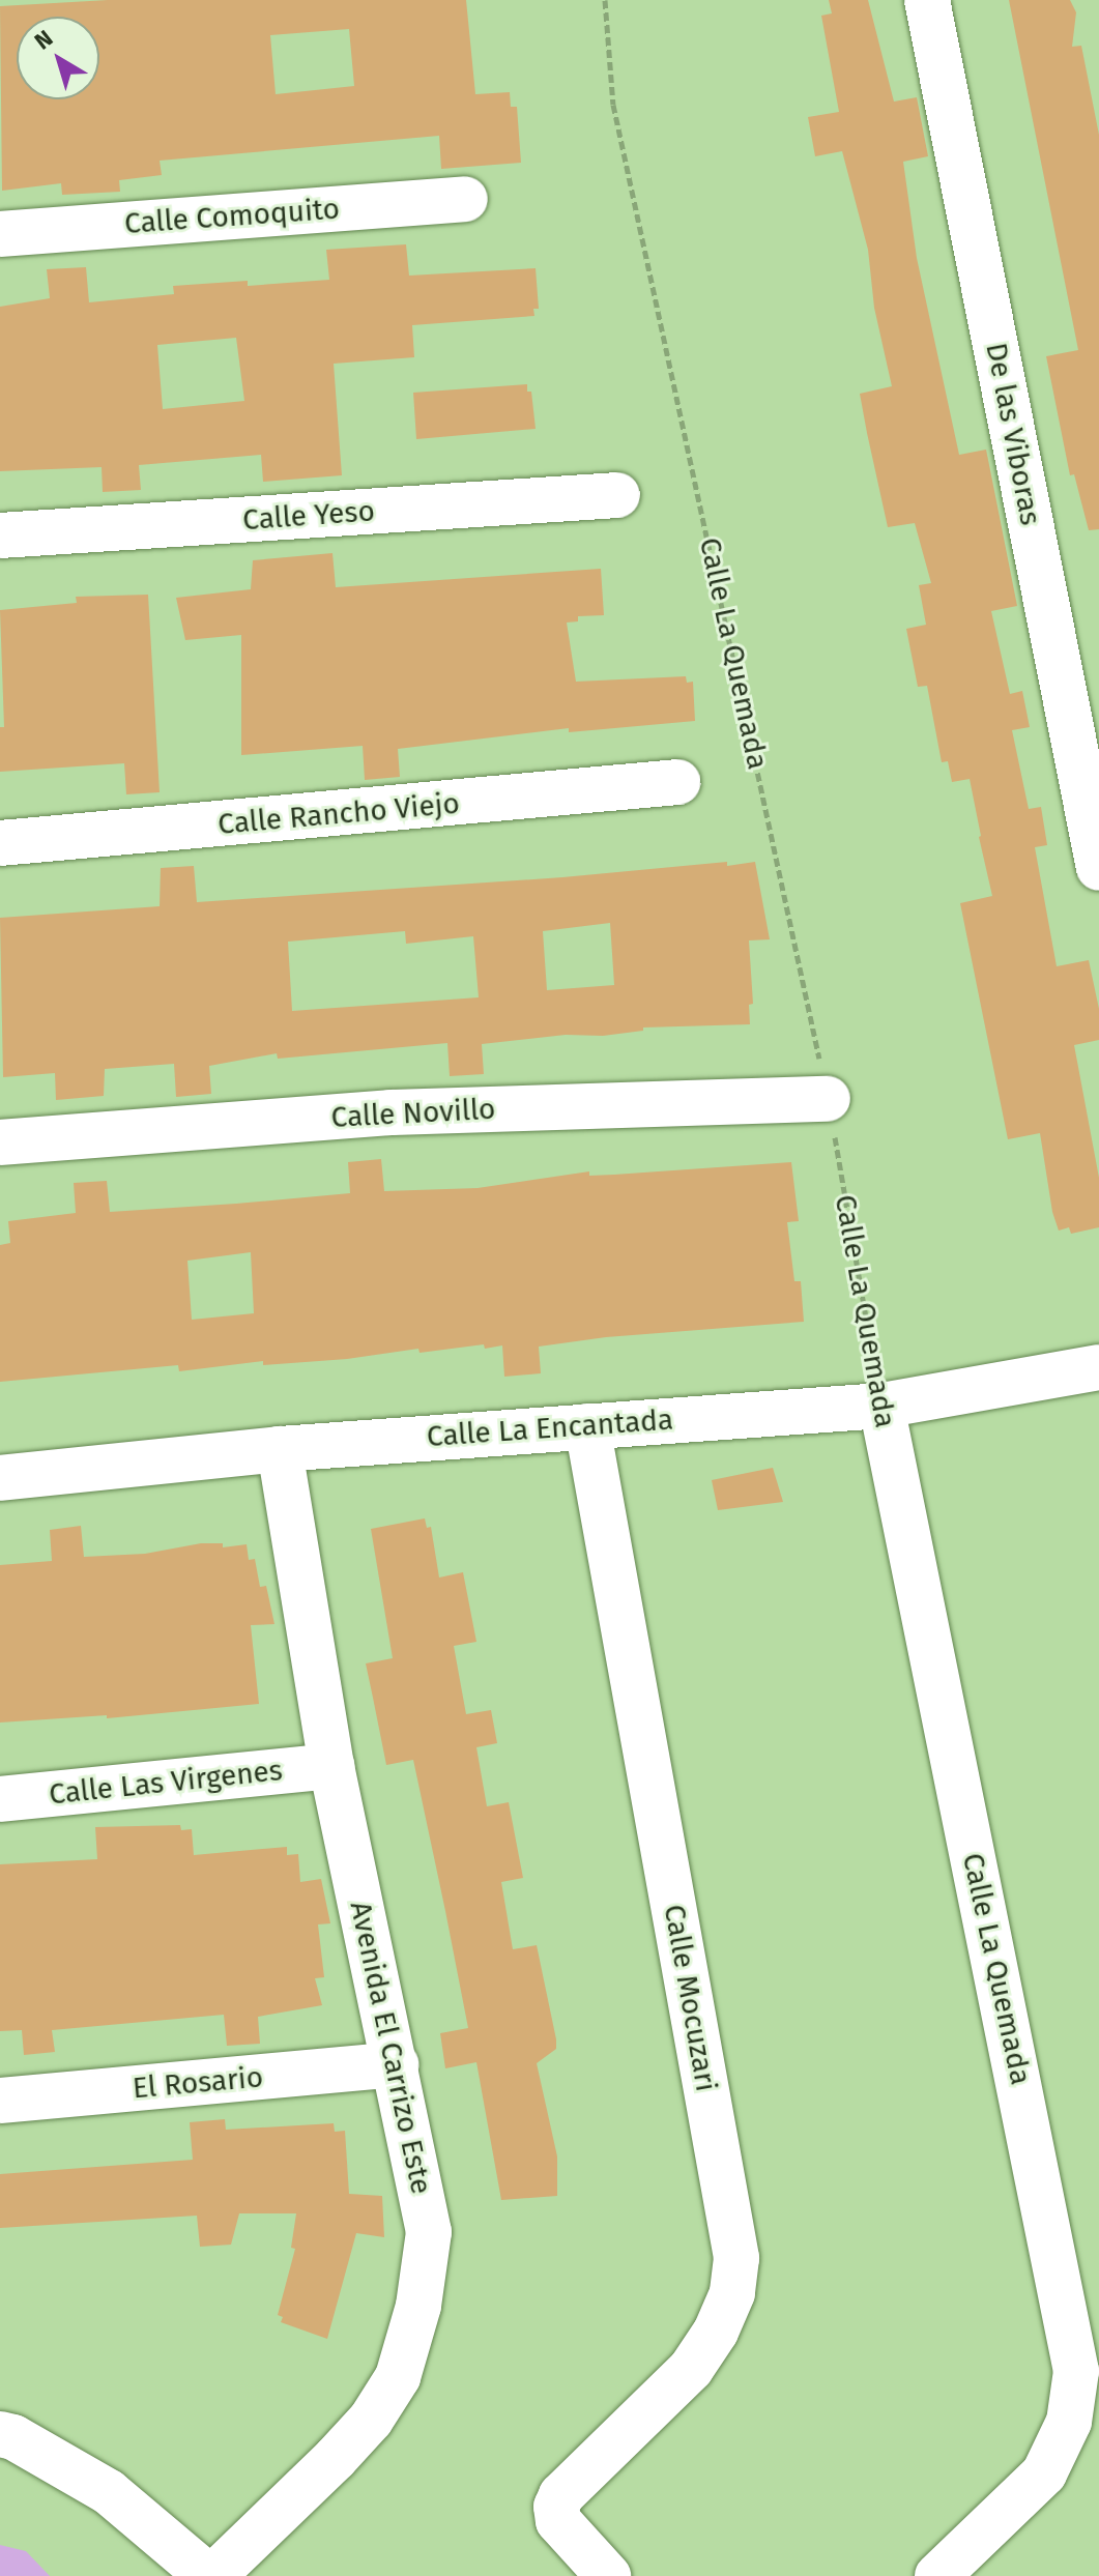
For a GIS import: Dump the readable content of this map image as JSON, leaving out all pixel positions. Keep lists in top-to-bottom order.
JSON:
{
  "streets": {
    "street": [
      "Calle Comoquito",
      "De las Viboras",
      "Calle Yeso",
      "Calle La Quemada",
      "Calle Rancho Viejo",
      "Calle Novillo",
      "Calle La Encantada",
      "Calle Las Virgenes",
      "Calle Mocuzari",
      "Avenida El Carrizo Este",
      "El Rosario"
    ]
  },
  "crossings": [
    ["Calle La Quemada", "Calle Novillo"],
    ["Calle La Quemada", "Calle La Encantada"],
    ["Calle La Encantada", "Calle Mocuzari"],
    ["Calle La Encantada", "Avenida El Carrizo Este"],
    ["Calle Las Virgenes", "Avenida El Carrizo Este"],
    ["Avenida El Carrizo Este", "El Rosario"]
  ],
  "north": "top left"
}
